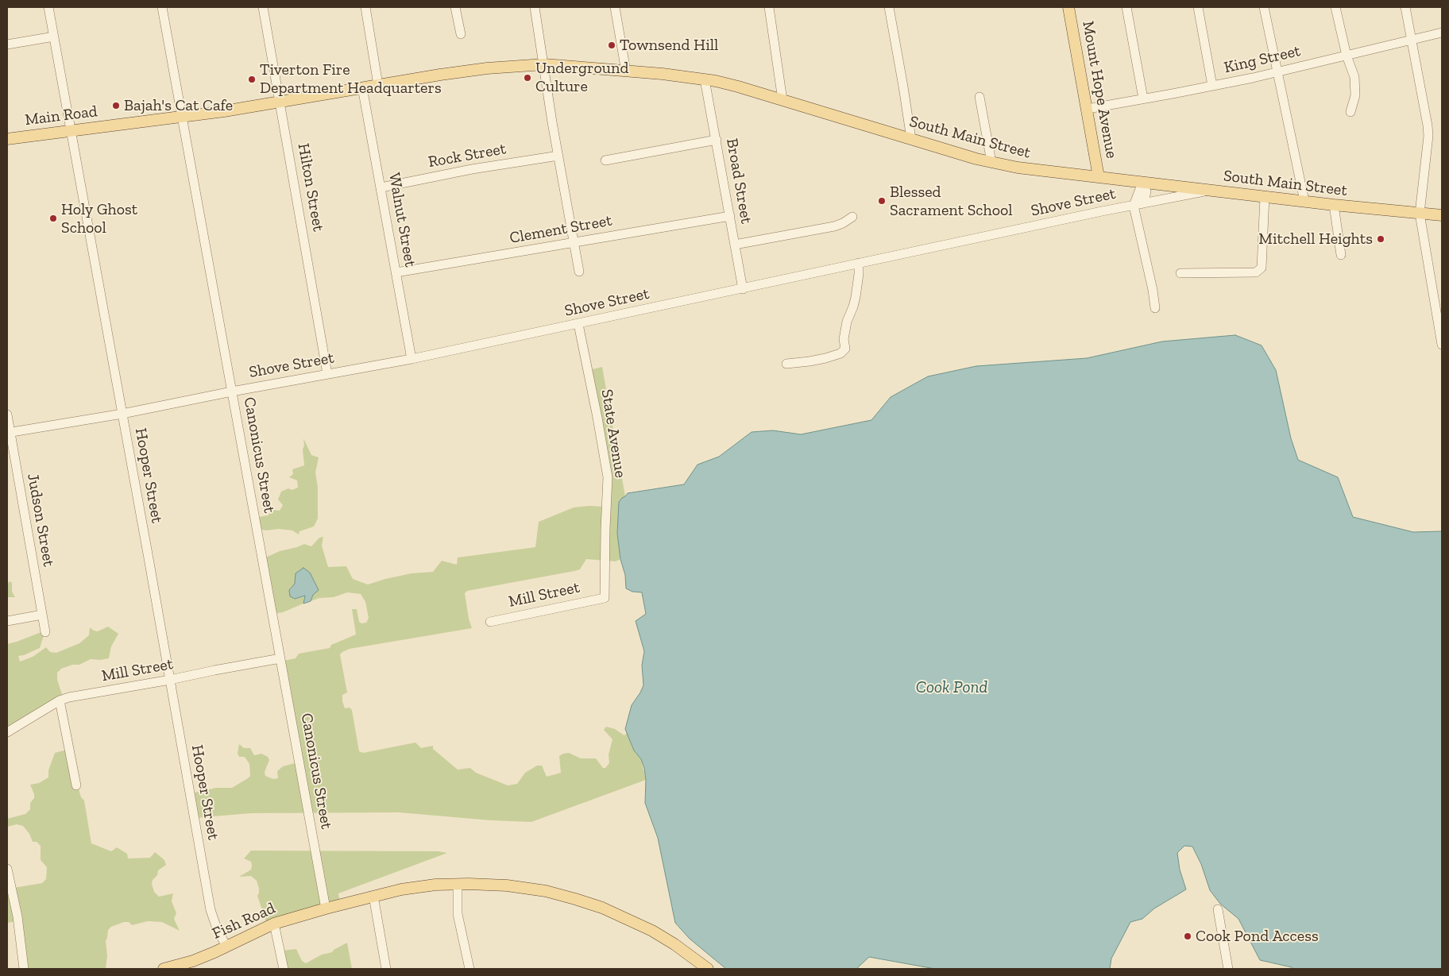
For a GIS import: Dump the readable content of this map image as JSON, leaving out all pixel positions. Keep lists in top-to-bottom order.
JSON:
{
  "streets": {
    "main road": [
      "Mount Hope Avenue",
      "Main Road",
      "South Main Street",
      "Fish Road"
    ],
    "street": [
      "King Street",
      "Rock Street",
      "Broad Street",
      "Hilton Street",
      "Shove Street",
      "Walnut Street",
      "Clement Street",
      "State Avenue",
      "Canonicus Street",
      "Hooper Street",
      "Judson Street",
      "Mill Street"
    ]
  },
  "crossings": [
    ["King Street", "Mount Hope Avenue"],
    ["Mount Hope Avenue", "South Main Street"],
    ["Main Road", "South Main Street"],
    ["Main Road", "Hilton Street"],
    ["Main Road", "Walnut Street"],
    ["Main Road", "Canonicus Street"],
    ["Main Road", "Hooper Street"],
    ["South Main Street", "Broad Street"],
    ["South Main Street", "Shove Street"],
    ["Rock Street", "Walnut Street"],
    ["Broad Street", "Shove Street"],
    ["Broad Street", "Clement Street"],
    ["Hilton Street", "Shove Street"],
    ["Shove Street", "Walnut Street"],
    ["Shove Street", "State Avenue"],
    ["Shove Street", "Canonicus Street"],
    ["Shove Street", "Hooper Street"],
    ["Shove Street", "Judson Street"],
    ["Walnut Street", "Clement Street"],
    ["State Avenue", "Mill Street"],
    ["Canonicus Street", "Mill Street"],
    ["Canonicus Street", "Fish Road"],
    ["Hooper Street", "Mill Street"],
    ["Hooper Street", "Fish Road"]
  ],
  "water": ["Cook Pond"],
  "places": [
    "Townsend Hill",
    "Underground Culture",
    "Tiverton Fire Department Headquarters",
    "Bajah's Cat Cafe",
    "Blessed Sacrament School",
    "Holy Ghost School",
    "Mitchell Heights",
    "Cook Pond Access"
  ]
}
